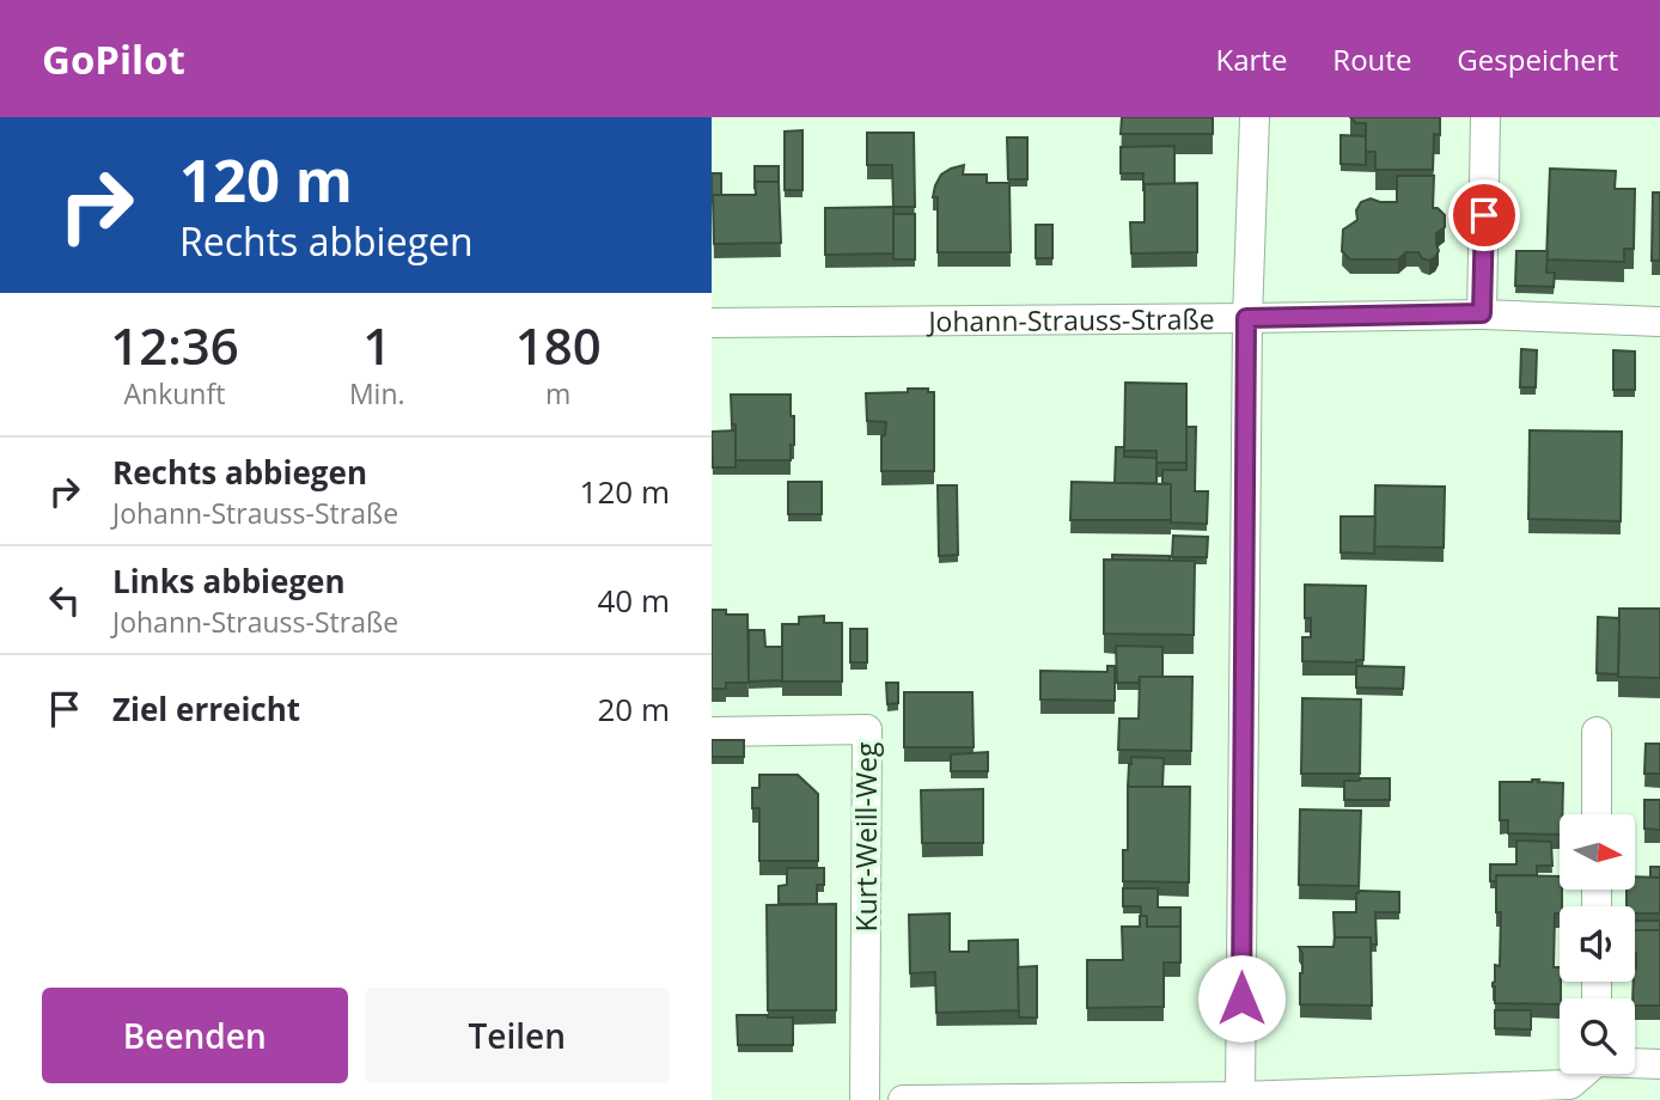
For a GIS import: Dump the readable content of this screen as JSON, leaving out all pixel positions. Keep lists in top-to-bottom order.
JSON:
{
  "streets": {
    "street": ["Johann-Strauss-Straße", "Kurt-Weill-Weg"]
  },
  "north": "right",
  "page": {
    "header": "GoPilot",
    "nav": ["Karte", "Route", "Gespeichert"],
    "turn": ["120 m", "Rechts abbiegen"],
    "eta": [
      "12:36",
      "Ankunft",
      "1",
      "Min.",
      "180",
      "m"
    ],
    "list": [
      {
        "name": "Rechts abbiegen",
        "note": "Johann-Strauss-Straße",
        "value": "120 m"
      },
      {
        "name": "Links abbiegen",
        "note": "Johann-Strauss-Straße",
        "value": "40 m"
      },
      {
        "name": "Ziel erreicht",
        "value": "20 m"
      }
    ],
    "buttons": ["Beenden", "Teilen"]
  }
}
